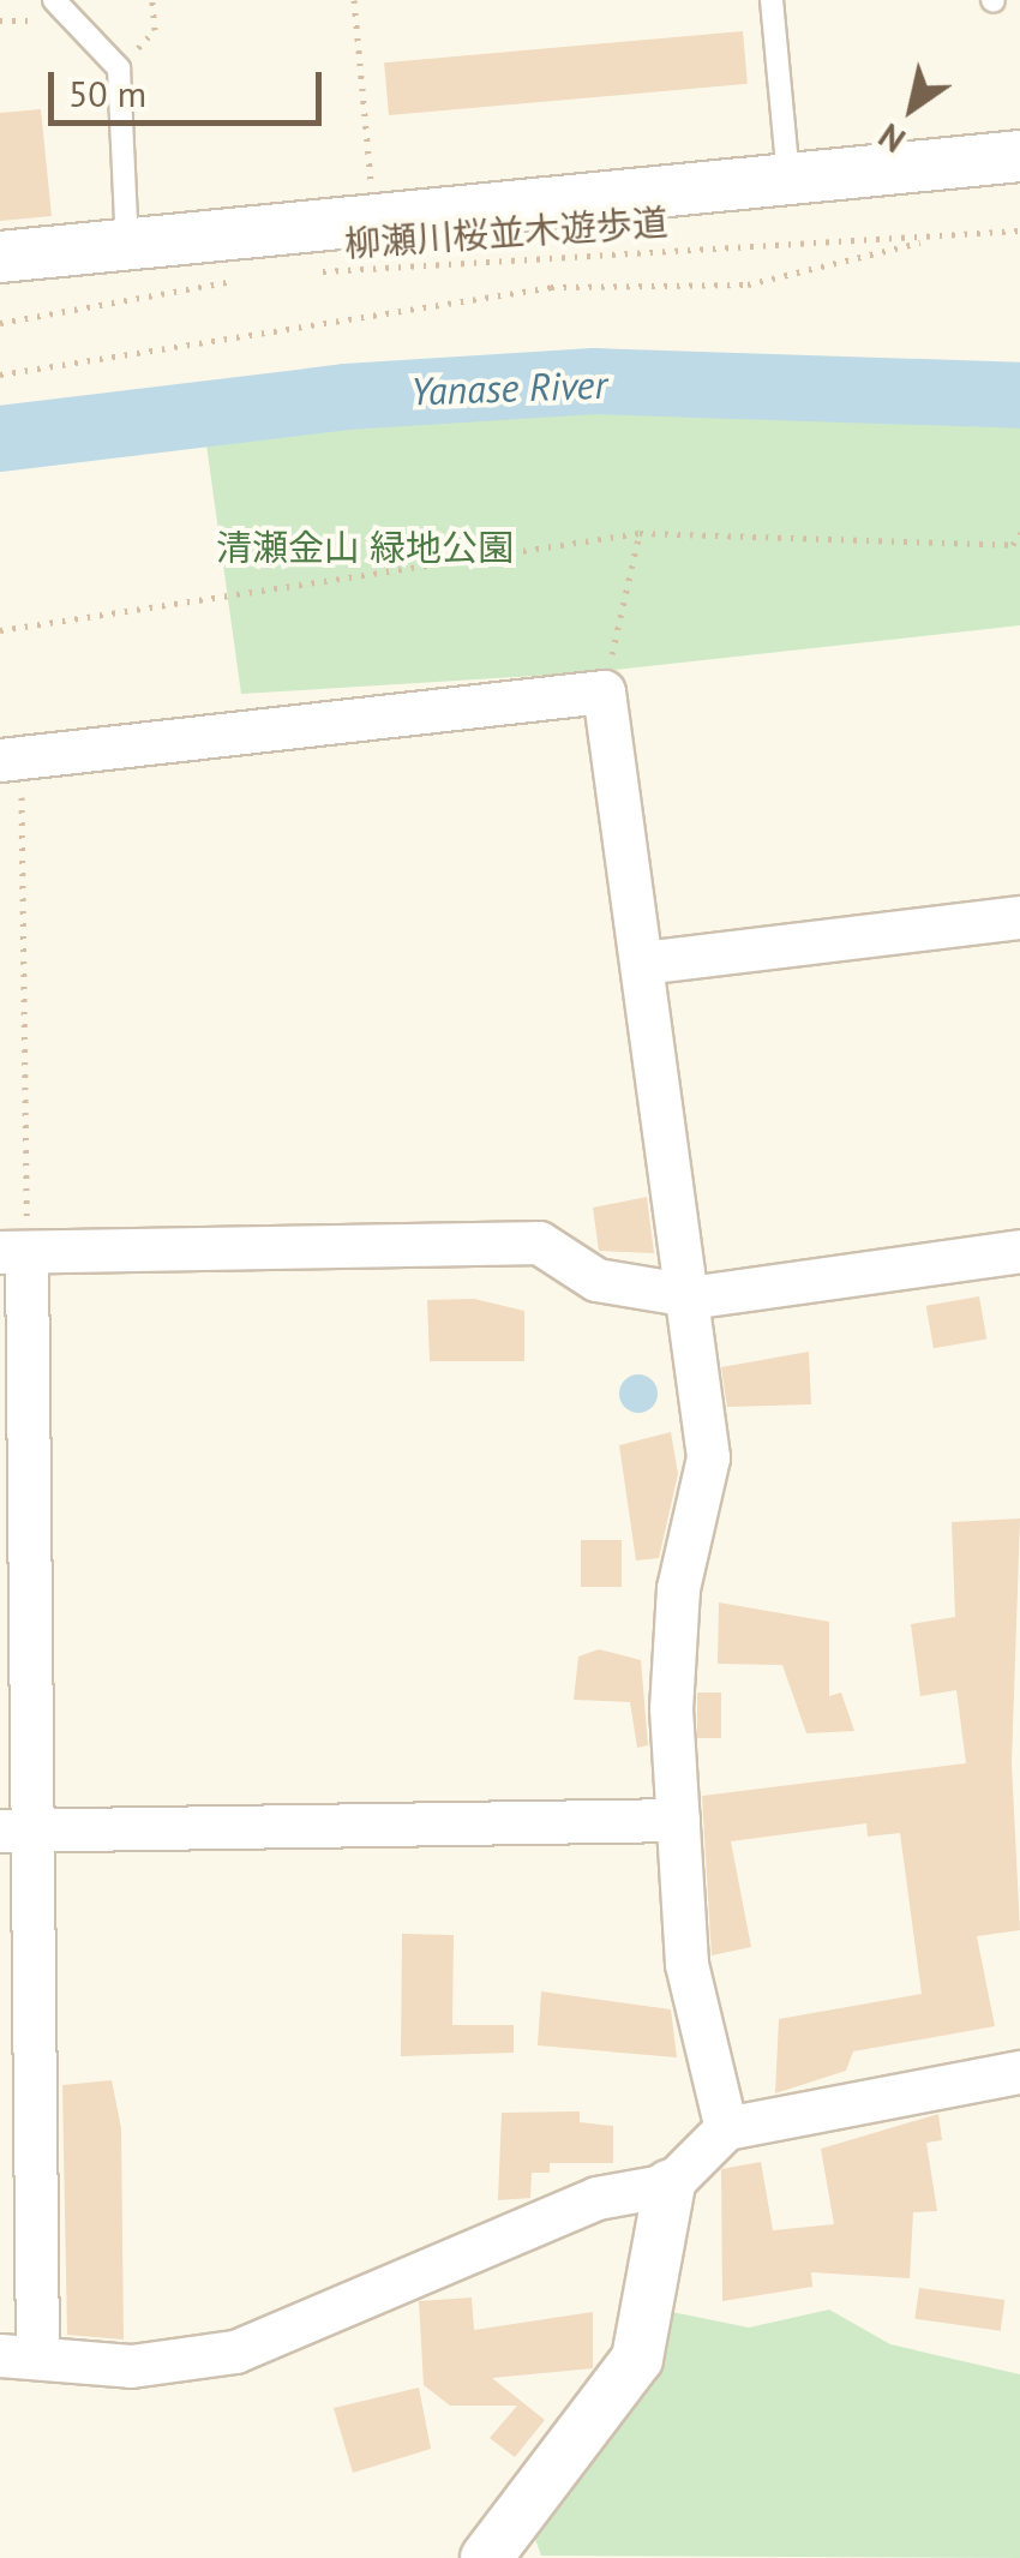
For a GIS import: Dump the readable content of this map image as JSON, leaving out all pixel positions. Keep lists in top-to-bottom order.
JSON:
{
  "streets": {
    "path": ["柳瀬川桜並木遊歩道"]
  },
  "water": ["Yanase River"],
  "parks": ["清瀬金山 緑地公園"],
  "scale_bar": "50 m",
  "north": "bottom left"
}
